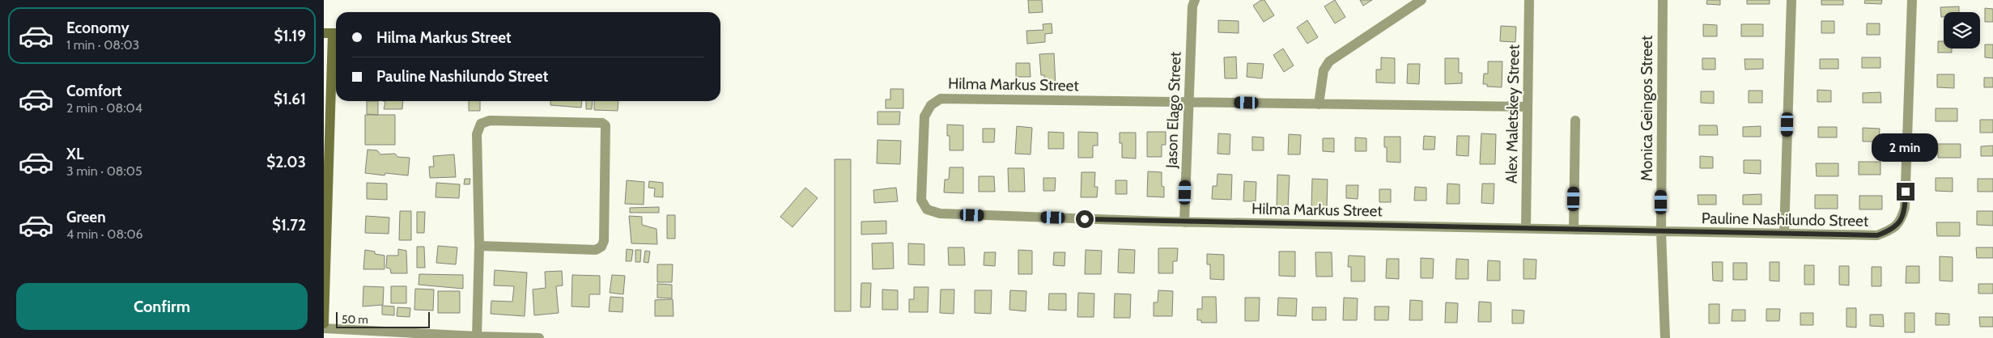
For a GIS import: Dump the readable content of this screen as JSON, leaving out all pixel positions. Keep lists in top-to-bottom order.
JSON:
{
  "streets": {
    "street": [
      "Hilma Markus Street",
      "Monica Geingos Street",
      "Jason Elago Street",
      "Alex Maletskey Street",
      "Pauline Nashilundo Street"
    ]
  },
  "crossings": [
    ["Hilma Markus Street", "Monica Geingos Street"],
    ["Hilma Markus Street", "Jason Elago Street"],
    ["Hilma Markus Street", "Alex Maletskey Street"],
    ["Hilma Markus Street", "Pauline Nashilundo Street"],
    ["Monica Geingos Street", "Pauline Nashilundo Street"]
  ],
  "scale_bar": "50 m",
  "page": {
    "list": [
      {
        "name": "Economy",
        "note": "1 min · 08:03",
        "value": "$1.19"
      },
      {
        "name": "Comfort",
        "note": "2 min · 08:04",
        "value": "$1.61"
      },
      {
        "name": "XL",
        "note": "3 min · 08:05",
        "value": "$2.03"
      },
      {
        "name": "Green",
        "note": "4 min · 08:06",
        "value": "$1.72"
      }
    ],
    "banner": ["Hilma Markus Street", "Pauline Nashilundo Street"],
    "bubble": "2 min",
    "buttons": "Confirm",
    "scale": "50 m"
  }
}
